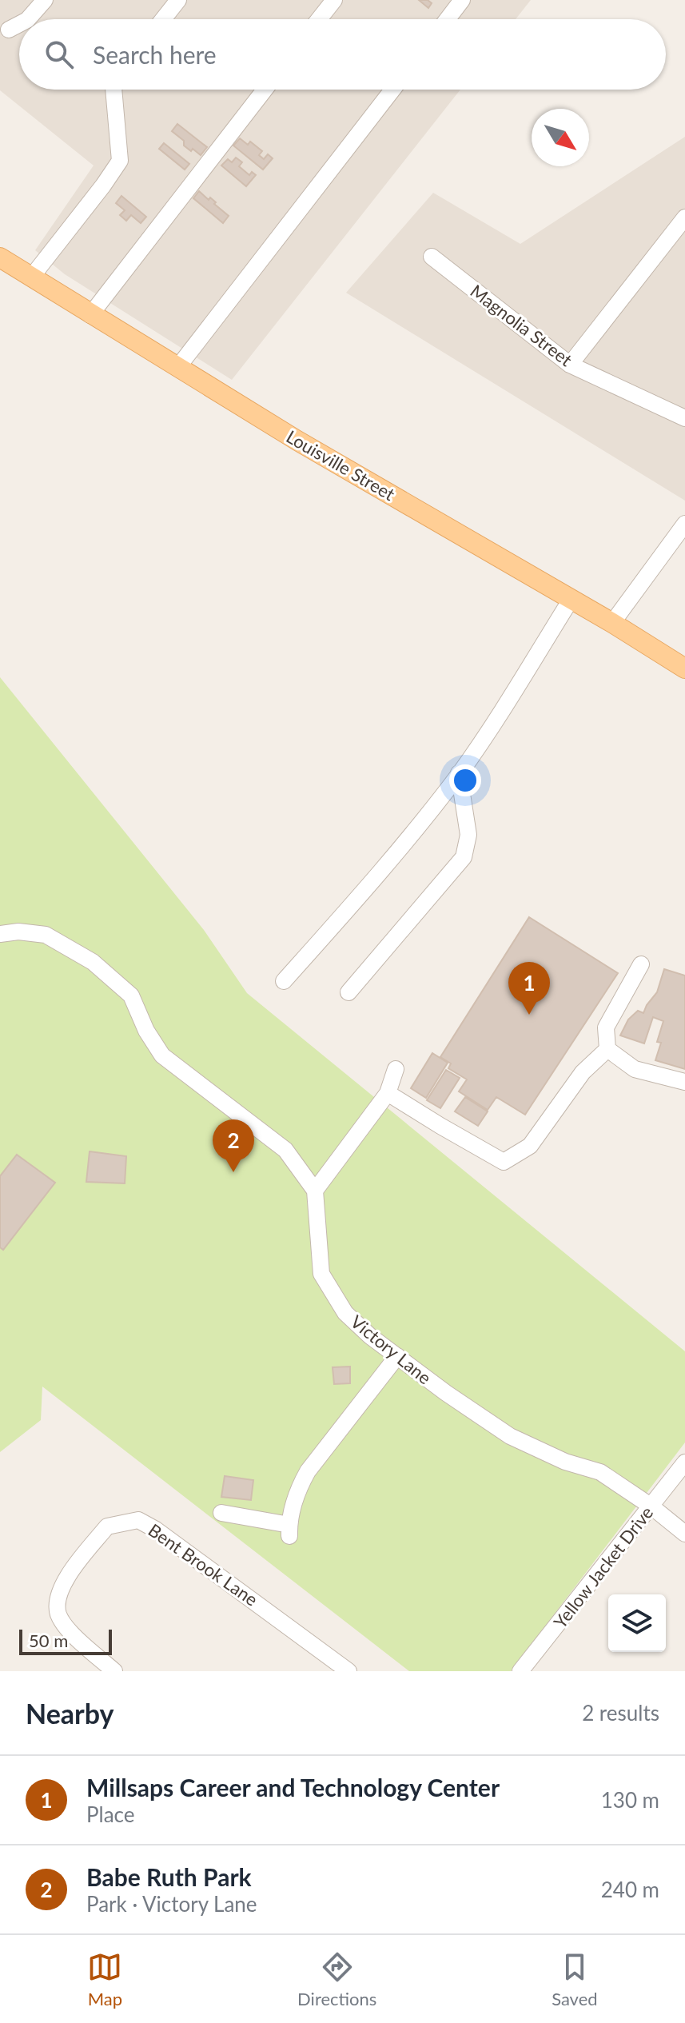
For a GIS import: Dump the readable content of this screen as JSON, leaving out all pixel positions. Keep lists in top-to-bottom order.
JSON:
{
  "streets": {
    "main road": ["Louisville Street"],
    "street": [
      "Magnolia Street",
      "Victory Lane",
      "Bent Brook Lane",
      "Yellow Jacket Drive"
    ]
  },
  "crossings": [
    ["Victory Lane", "Yellow Jacket Drive"]
  ],
  "scale_bar": "50 m",
  "north": "bottom right",
  "page": {
    "search": "Search here",
    "pins": ["1", "2"],
    "scale": "50 m",
    "heading": ["Nearby", "2 results"],
    "list": [
      {
        "mark": "1",
        "name": "Millsaps Career and Technology Center",
        "note": "Place",
        "value": "130 m"
      },
      {
        "mark": "2",
        "name": "Babe Ruth Park",
        "note": "Park · Victory Lane",
        "value": "240 m"
      }
    ],
    "nav": ["Map", "Directions", "Saved"]
  }
}
